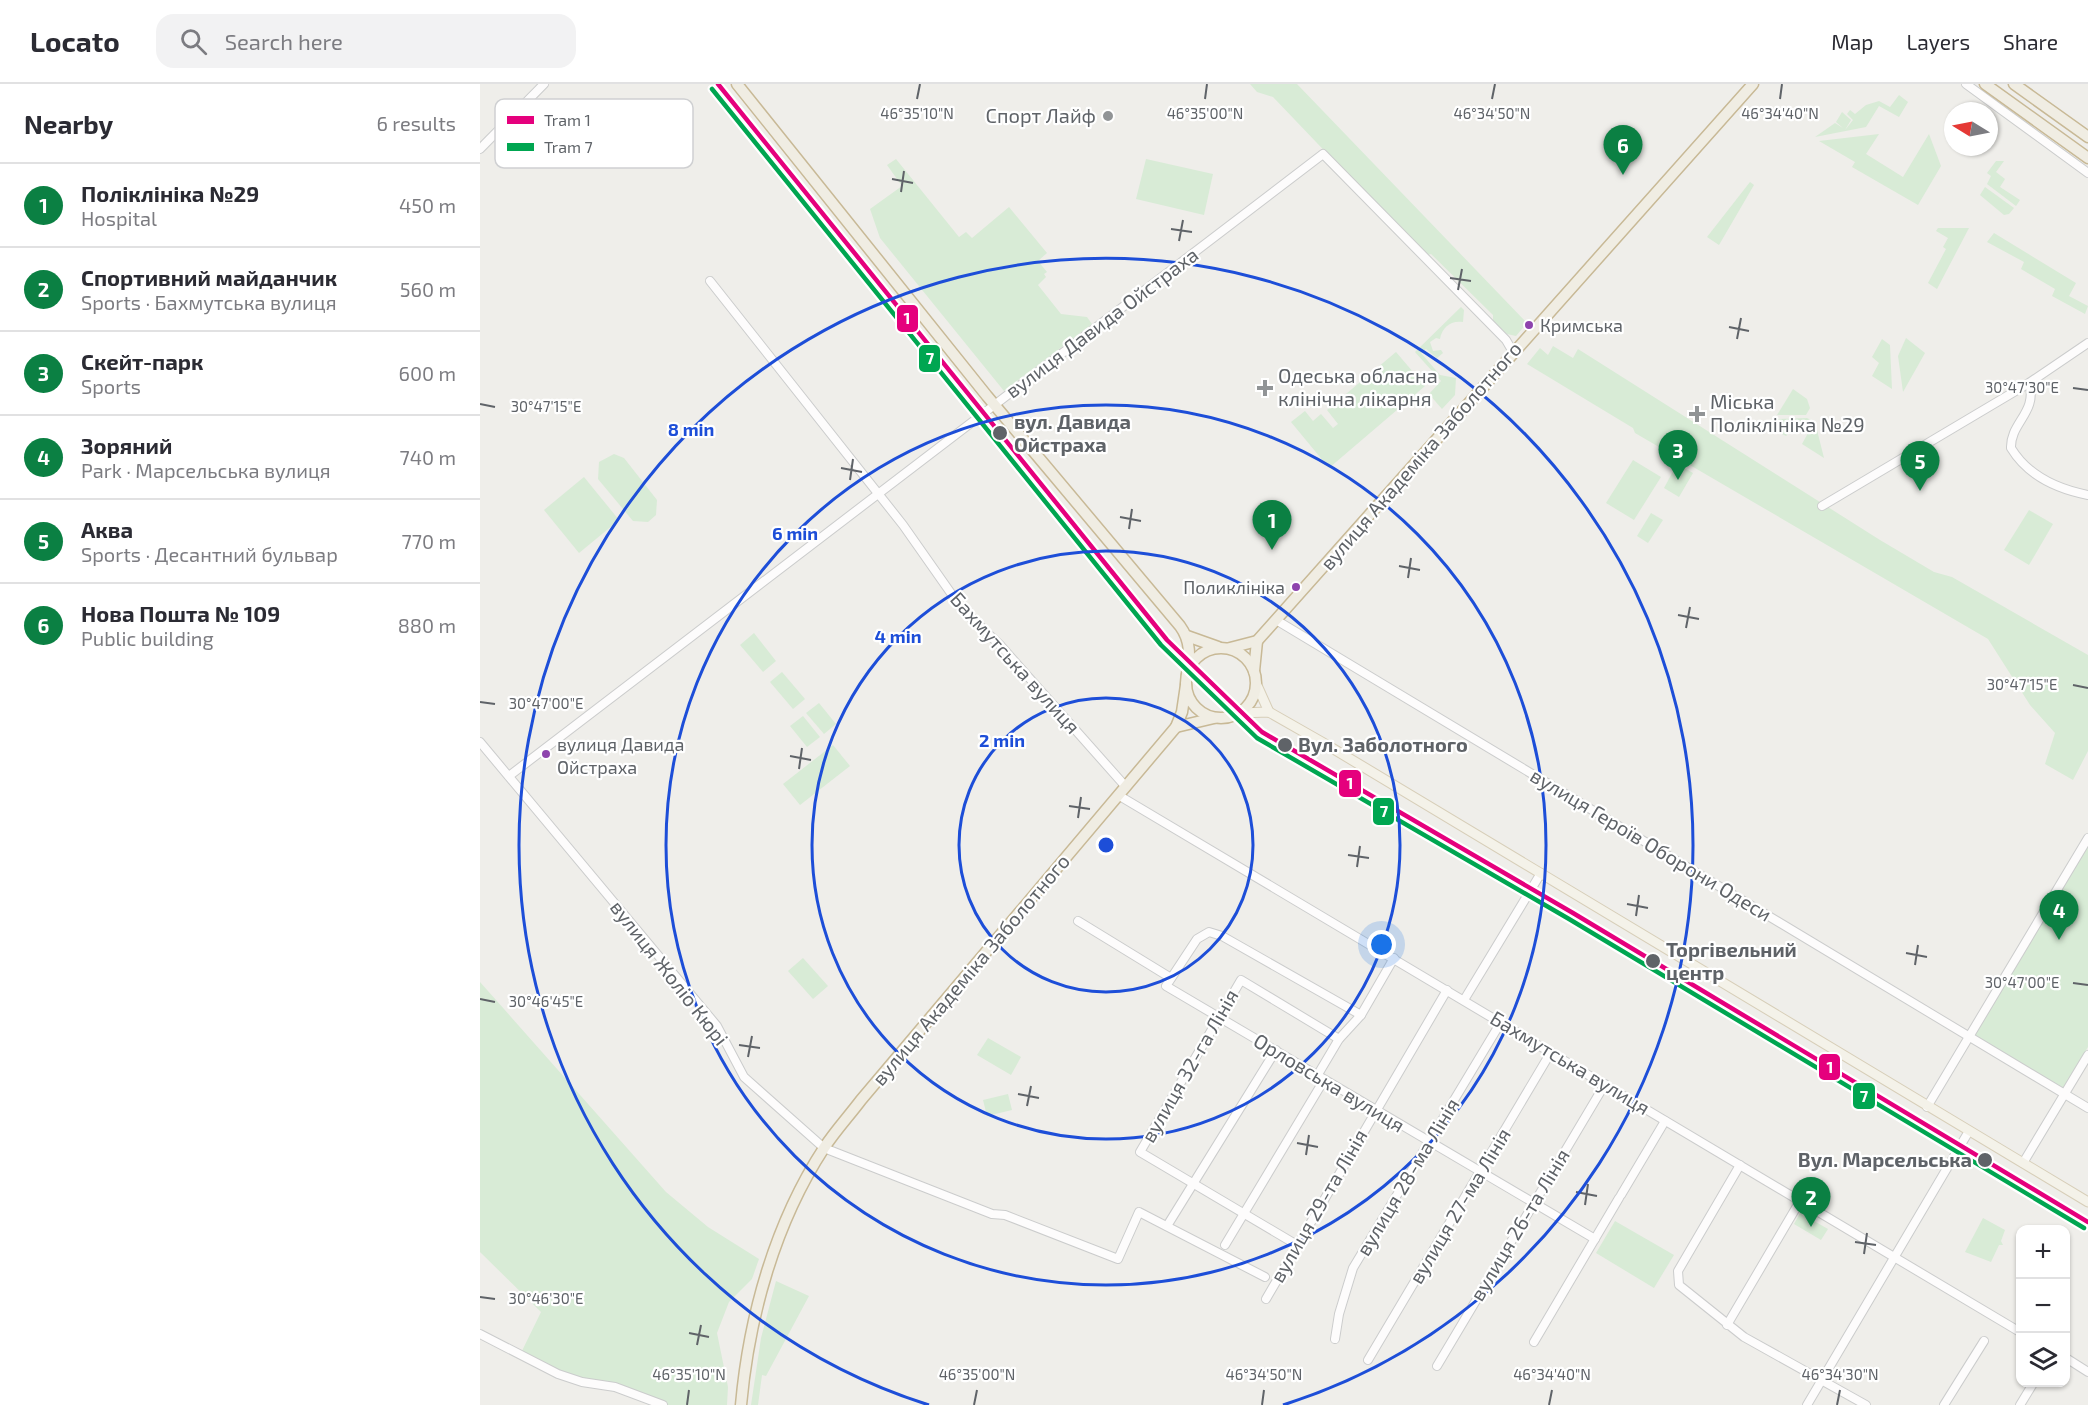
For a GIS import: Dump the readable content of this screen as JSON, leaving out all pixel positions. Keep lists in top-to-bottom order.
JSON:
{
  "streets": {
    "highway": ["вулиця Академіка Заболотного"],
    "street": [
      "вулиця Давида Ойстраха",
      "Бахмутська вулиця",
      "вулиця Героїв Оборони Одеси",
      "вулиця Жоліо Кюрі",
      "вулиця 32-га Лінія",
      "Орловська вулиця",
      "вулиця 28-ма Лінія",
      "вулиця 29-та Лінія",
      "вулиця 27-ма Лінія",
      "вулиця 26-та Лінія"
    ]
  },
  "crossings": [
    ["вулиця Давида Ойстраха", "вулиця Академіка Заболотного"],
    ["вулиця Давида Ойстраха", "Бахмутська вулиця"],
    ["вулиця Давида Ойстраха", "вулиця Жоліо Кюрі"],
    ["вулиця Академіка Заболотного", "Бахмутська вулиця"],
    ["вулиця Академіка Заболотного", "вулиця Героїв Оборони Одеси"],
    ["вулиця Академіка Заболотного", "вулиця Жоліо Кюрі"],
    ["Бахмутська вулиця", "вулиця 28-ма Лінія"],
    ["Бахмутська вулиця", "вулиця 29-та Лінія"],
    ["Бахмутська вулиця", "вулиця 27-ма Лінія"],
    ["Бахмутська вулиця", "вулиця 26-та Лінія"],
    ["вулиця 32-га Лінія", "Орловська вулиця"],
    ["Орловська вулиця", "вулиця 28-ма Лінія"],
    ["Орловська вулиця", "вулиця 29-та Лінія"],
    ["Орловська вулиця", "вулиця 27-ма Лінія"],
    ["Орловська вулиця", "вулиця 26-та Лінія"]
  ],
  "places": {
    "other": [
      "Спорт Лайф",
      "Кримська",
      "вул. Давида Ойстраха",
      "Поликлініка",
      "Вул. Заболотного",
      "вулиця Давида Ойстраха",
      "Торгівельний центр",
      "Вул. Марсельська"
    ],
    "health": ["Одеська обласна клінічна лікарня", "Міська Поліклініка №29"]
  },
  "lines": ["tram line 1", "tram line 7"],
  "legend": ["Tram 1", "Tram 7"],
  "north": "left",
  "page": {
    "header": "Locato",
    "search": "Search here",
    "nav": ["Map", "Layers", "Share"],
    "heading": ["Nearby", "6 results"],
    "pins": [
      "6",
      "3",
      "5",
      "1",
      "4",
      "2"
    ],
    "list": [
      {
        "mark": "1",
        "name": "Поліклініка №29",
        "note": "Hospital",
        "value": "450 m"
      },
      {
        "mark": "2",
        "name": "Спортивний майданчик",
        "note": "Sports · Бахмутська вулиця",
        "value": "560 m"
      },
      {
        "mark": "3",
        "name": "Скейт-парк",
        "note": "Sports",
        "value": "600 m"
      },
      {
        "mark": "4",
        "name": "Зоряний",
        "note": "Park · Марсельська вулиця",
        "value": "740 m"
      },
      {
        "mark": "5",
        "name": "Аква",
        "note": "Sports · Десантний бульвар",
        "value": "770 m"
      },
      {
        "mark": "6",
        "name": "Нова Пошта № 109",
        "note": "Public building",
        "value": "880 m"
      }
    ],
    "map_buttons": ["+", "−"]
  },
  "coordinates": [
    "46°35'10\"N",
    "46°35'00\"N",
    "46°34'50\"N",
    "46°34'40\"N",
    "30°47'30\"E",
    "30°47'15\"E",
    "30°47'00\"E",
    "30°46'45\"E",
    "30°46'30\"E",
    "46°34'30\"N"
  ],
  "rings": [
    "8 min",
    "6 min",
    "4 min",
    "2 min"
  ]
}
